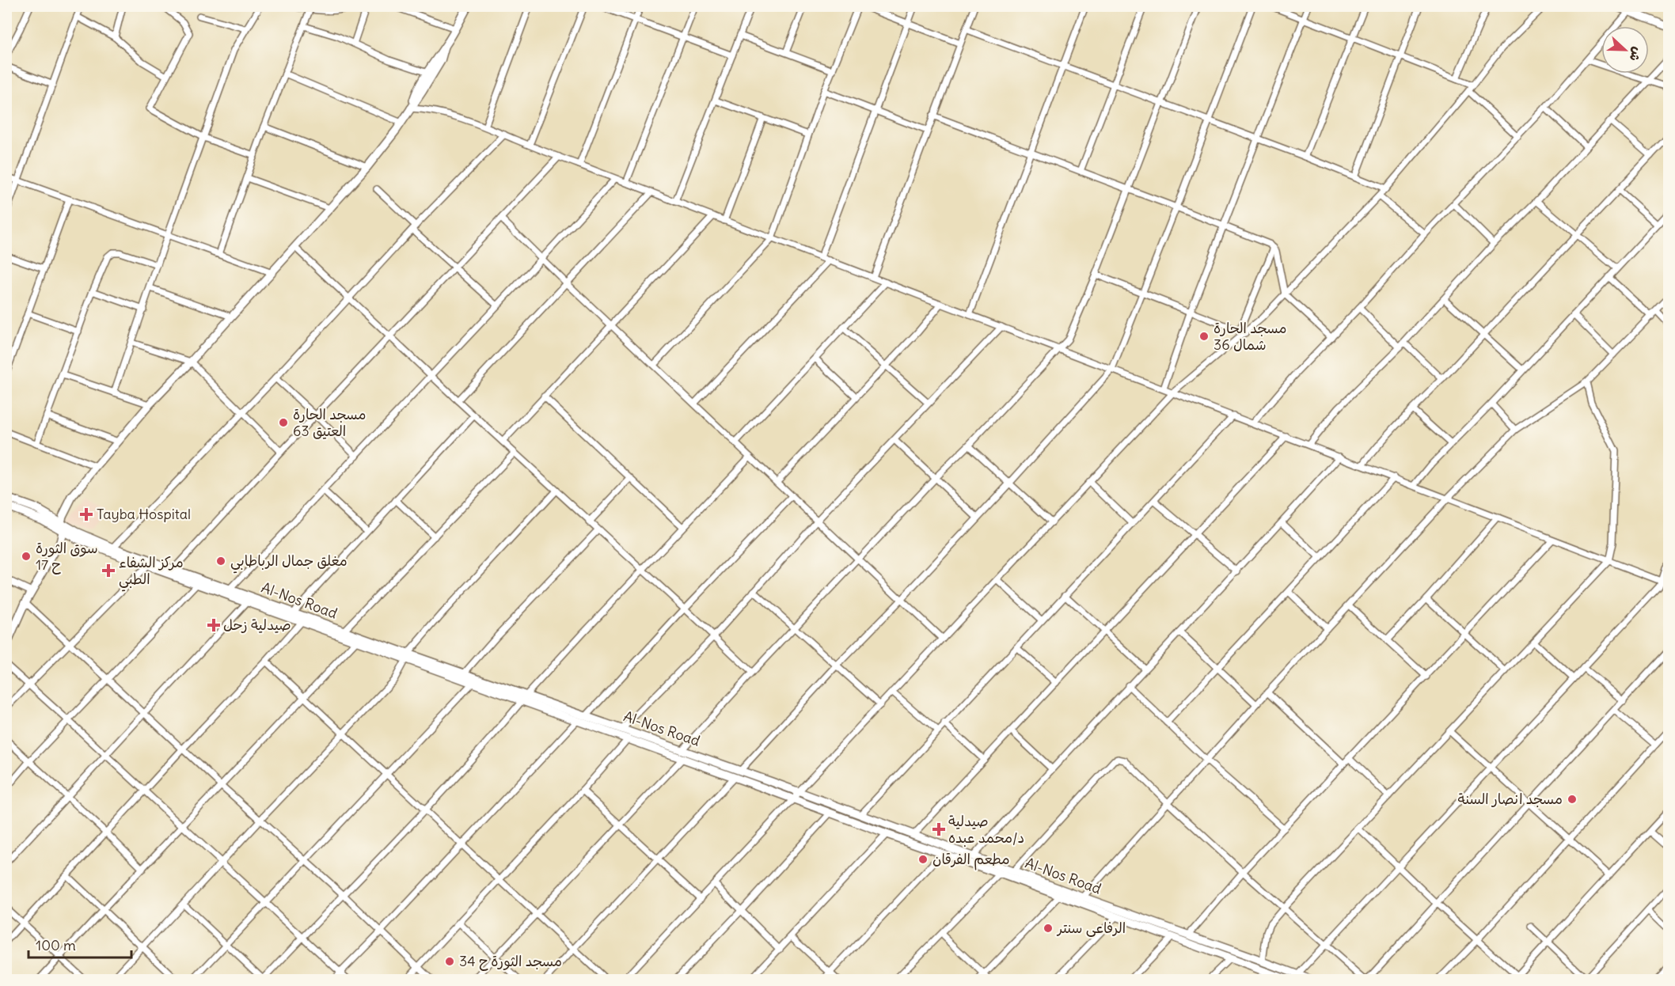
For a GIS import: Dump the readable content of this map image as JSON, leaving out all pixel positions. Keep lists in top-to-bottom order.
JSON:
{
  "streets": {
    "main road": ["Al-Nos Road"]
  },
  "places": {
    "other": [
      "مسجد الحارة 36 شمال",
      "مسجد الحارة 63 العتيق",
      "سوق الثورة ح 17",
      "مغلق جمال الرباطابي",
      "مسجد انصار السنة",
      "مطعم الفرقان",
      "الرفاعى سنتر",
      "مسجد الثورة ح 34"
    ],
    "health": [
      "Tayba Hospital",
      "مركز الشفاء الطبي",
      "صيدلية زحل",
      "صيدلية د/محمد عبده"
    ]
  },
  "scale_bar": "100 m",
  "north": "right"
}
